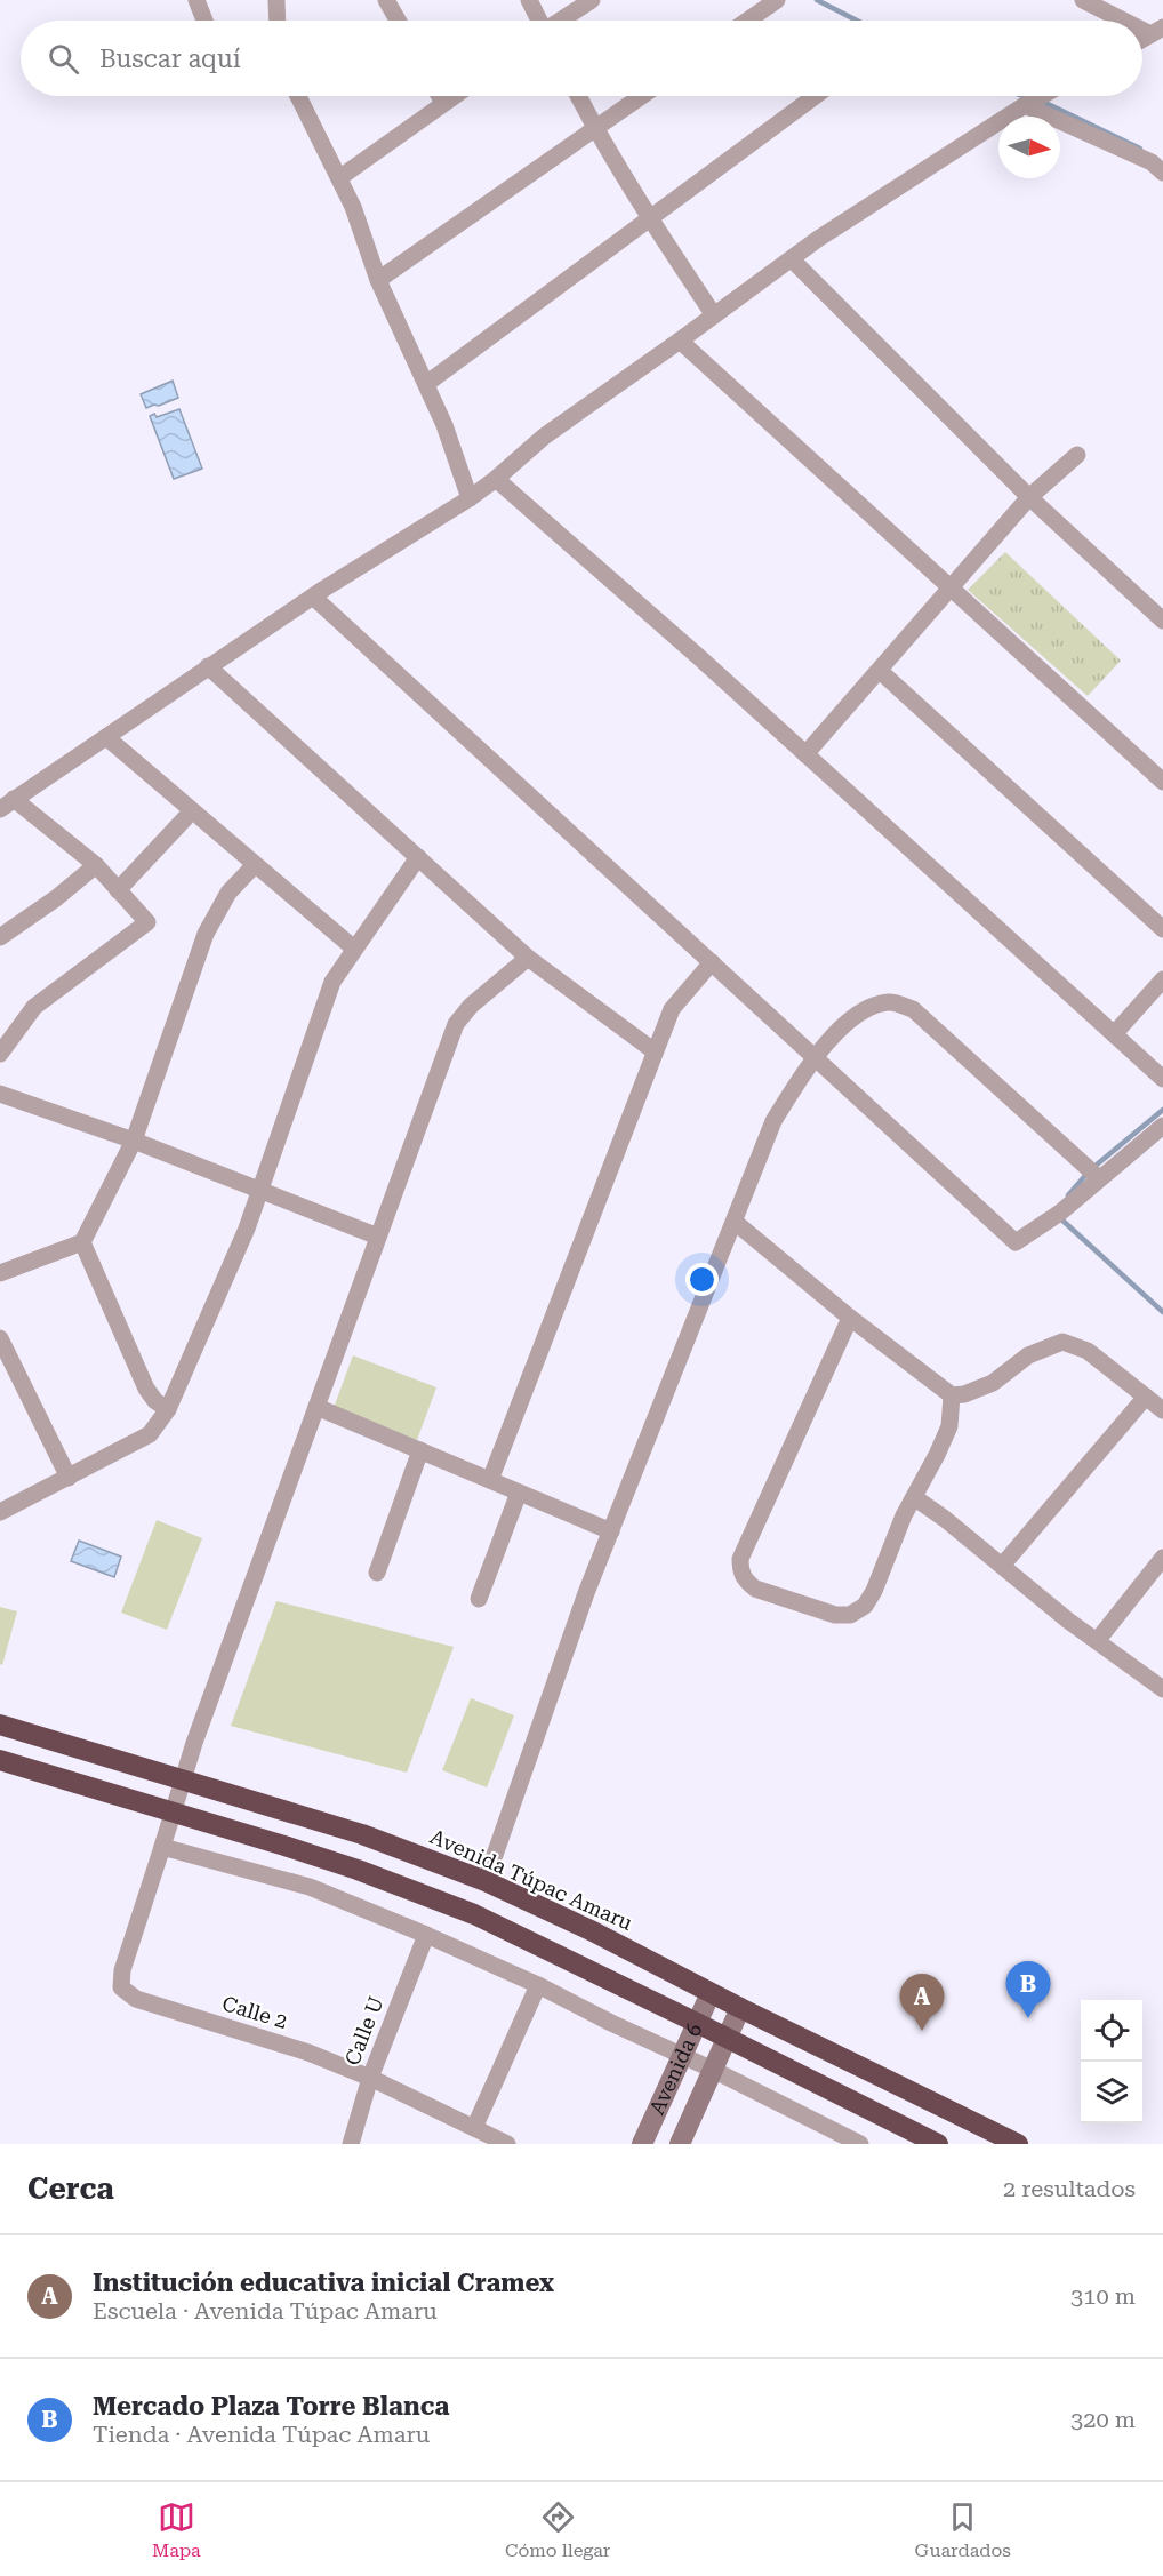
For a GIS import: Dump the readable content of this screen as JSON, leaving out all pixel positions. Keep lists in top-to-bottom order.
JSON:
{
  "streets": {
    "highway": ["Avenida Túpac Amaru"],
    "street": ["Calle 2", "Calle U", "Avenida 6"]
  },
  "crossings": [
    ["Avenida Túpac Amaru", "Avenida 6"],
    ["Calle 2", "Calle U"]
  ],
  "north": "right",
  "page": {
    "search": "Buscar aquí",
    "pins": ["B", "A"],
    "heading": ["Cerca", "2 resultados"],
    "list": [
      {
        "mark": "A",
        "name": "Institución educativa inicial Cramex",
        "note": "Escuela · Avenida Túpac Amaru",
        "value": "310 m"
      },
      {
        "mark": "B",
        "name": "Mercado Plaza Torre Blanca",
        "note": "Tienda · Avenida Túpac Amaru",
        "value": "320 m"
      }
    ],
    "nav": ["Mapa", "Cómo llegar", "Guardados"]
  }
}
